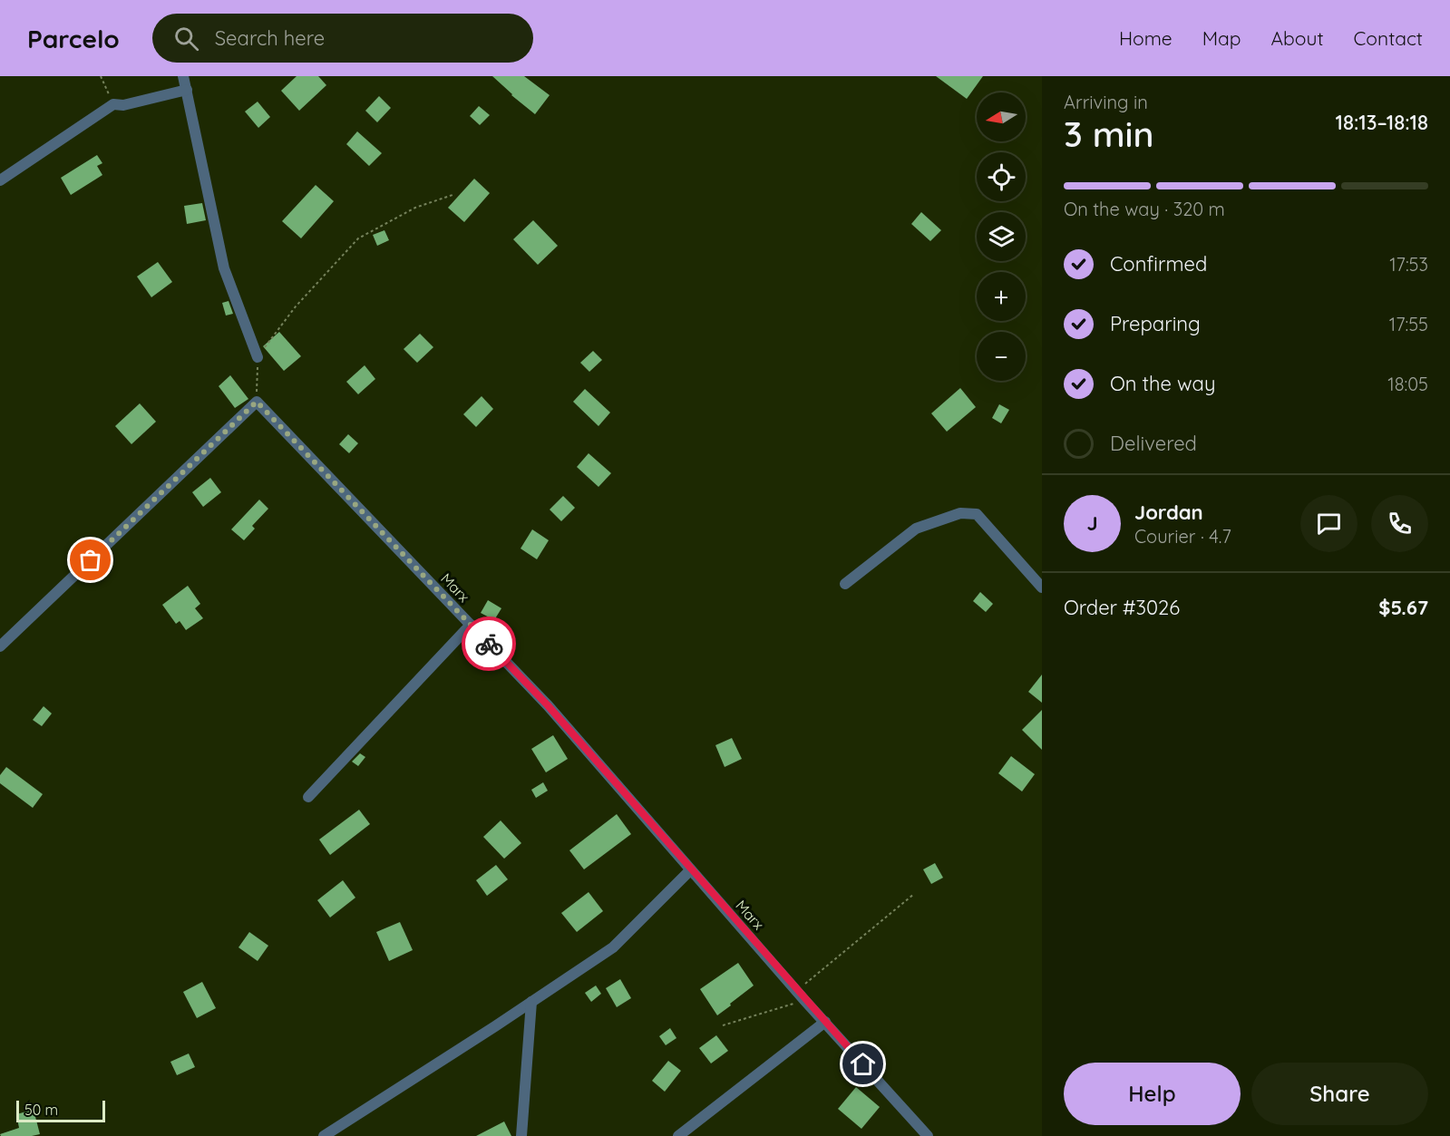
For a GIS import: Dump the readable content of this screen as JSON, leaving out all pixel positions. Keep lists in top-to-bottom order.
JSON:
{
  "streets": {
    "street": ["Marx"]
  },
  "scale_bar": "50 m",
  "north": "left",
  "page": {
    "header": "Parcelo",
    "search": "Search here",
    "nav": [
      "Home",
      "Map",
      "About",
      "Contact"
    ],
    "heading": ["3 min", "Arriving in", "18:13–18:18"],
    "panel": [
      "Jordan",
      "Courier · 4.7",
      "Order #3026",
      "$5.67"
    ],
    "map_buttons": ["+", "−"],
    "bar": "On the way · 320 m",
    "list": [
      ["Confirmed", "17:53"],
      ["Preparing", "17:55"],
      ["On the way", "18:05"],
      "Delivered"
    ],
    "round": "J",
    "buttons": ["Help", "Share"],
    "scale": "50 m"
  }
}
